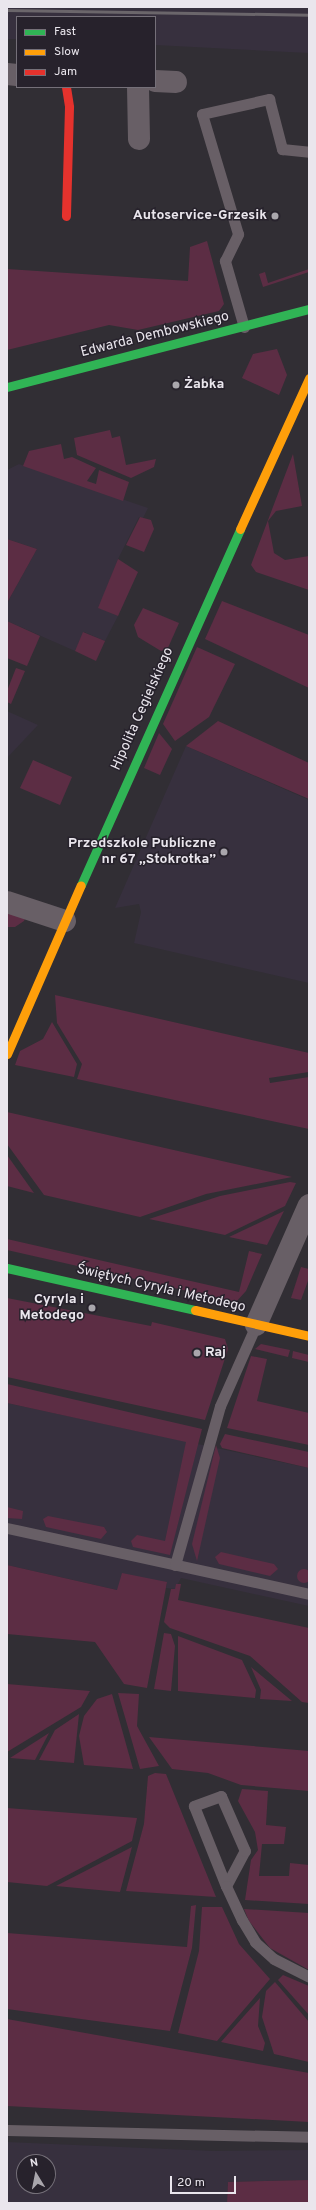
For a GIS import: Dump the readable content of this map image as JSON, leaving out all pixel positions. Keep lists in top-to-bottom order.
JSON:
{
  "streets": {
    "street": ["Edwarda Dembowskiego", "Hipolita Cegielskiego", "Świętych Cyryla i Metodego"]
  },
  "places": [
    "Autoservice-Grzesik",
    "Żabka",
    "Przedszkole Publiczne nr 67 „Stokrotka”",
    "Cyryla i Metodego",
    "Raj"
  ],
  "legend": ["Fast", "Slow", "Jam"],
  "scale_bar": "20 m",
  "north": "top"
}
